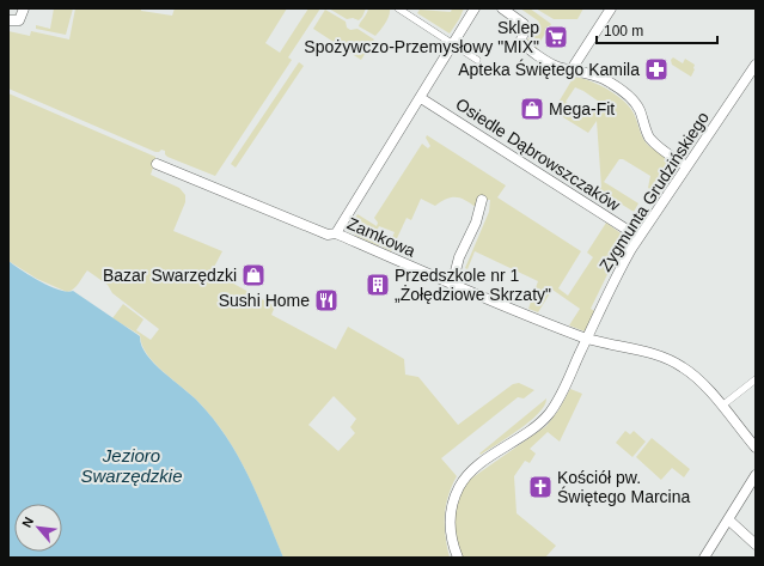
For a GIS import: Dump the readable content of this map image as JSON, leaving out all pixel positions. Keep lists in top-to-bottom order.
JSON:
{
  "streets": {
    "street": ["Osiedle Dąbrowszczaków", "Zygmunta Grudzińskiego", "Zamkowa"]
  },
  "crossings": [
    ["Osiedle Dąbrowszczaków", "Zygmunta Grudzińskiego"],
    ["Zygmunta Grudzińskiego", "Zamkowa"]
  ],
  "water": ["Jezioro Swarzędzkie"],
  "places": {
    "supermarket": ["Sklep Spożywczo-Przemysłowy \"MIX\""],
    "pharmacy": ["Apteka Świętego Kamila"],
    "shop": ["Mega-Fit", "Bazar Swarzędzki"],
    "building": ["Przedszkole nr 1 „Żołędziowe Skrzaty\""],
    "restaurant": ["Sushi Home"],
    "church": ["Kościół pw. Świętego Marcina"]
  },
  "scale_bar": "100 m",
  "north": "top left"
}
